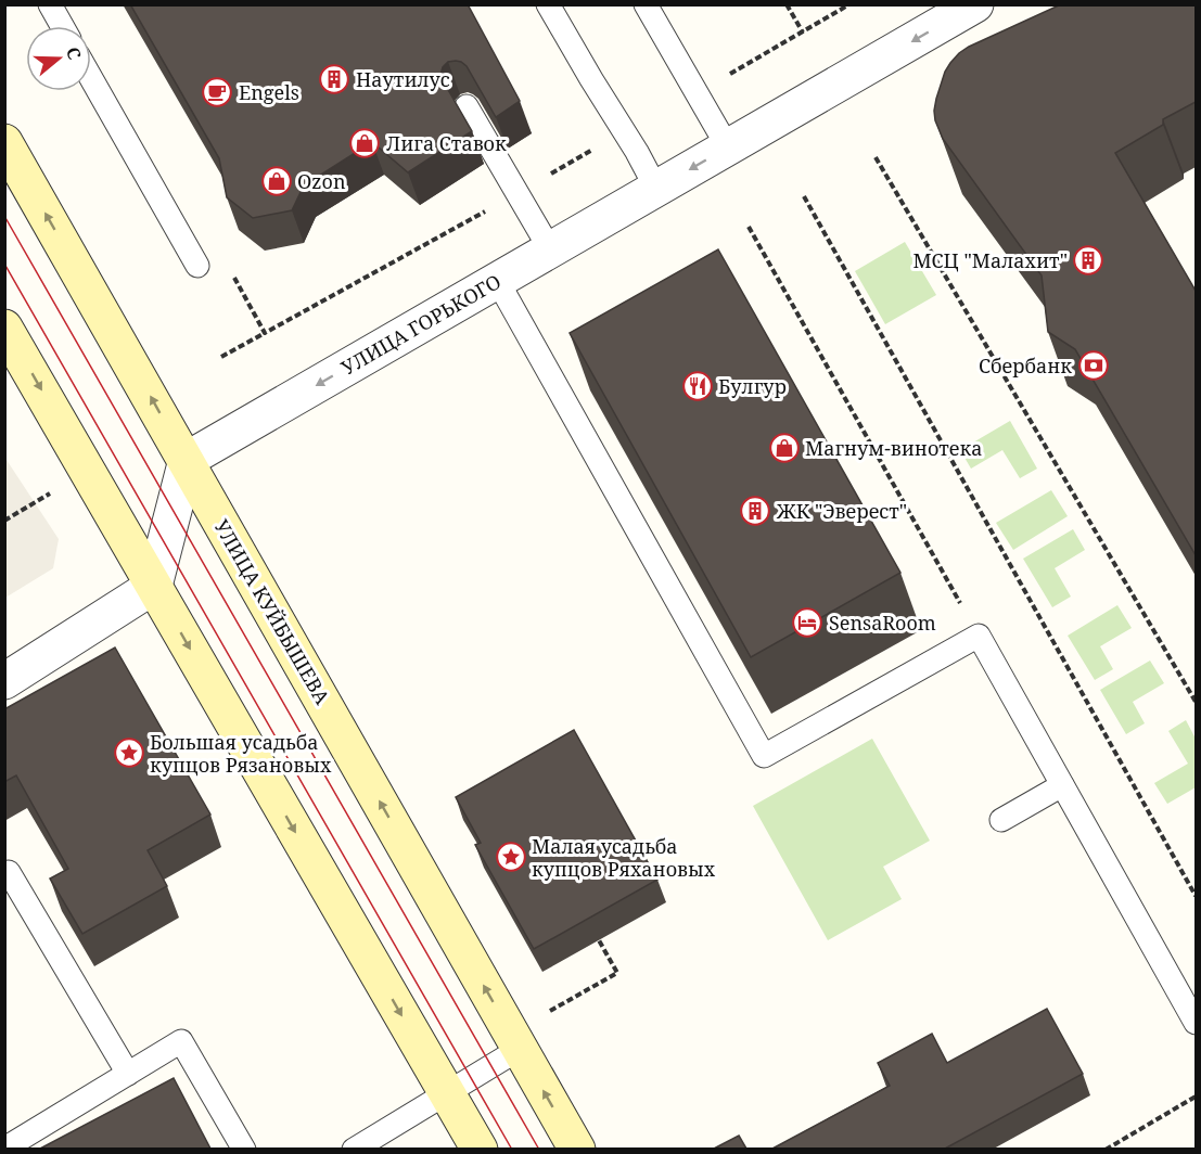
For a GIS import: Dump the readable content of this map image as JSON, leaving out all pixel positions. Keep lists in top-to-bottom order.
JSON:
{
  "streets": {
    "main road": ["УЛИЦА КУЙБЫШЕВА"],
    "street": ["УЛИЦА ГОРЬКОГО"]
  },
  "crossings": [
    ["УЛИЦА ГОРЬКОГО", "УЛИЦА КУЙБЫШЕВА"]
  ],
  "one_way": ["УЛИЦА ГОРЬКОГО"],
  "places": {
    "building": ["Наутилус", "МСЦ \"Малахит\"", "ЖК \"Эверест\""],
    "cafe": ["Engels"],
    "shop": ["Лига Ставок", "Ozon", "Магнум-винотека"],
    "bank": ["Сбербанк"],
    "restaurant": ["Булгур"],
    "hotel": ["SensaRoom"],
    "place": ["Большая усадьба купцов Рязановых", "Малая усадьба купцов Ряхановых"]
  },
  "north": "right"
}
